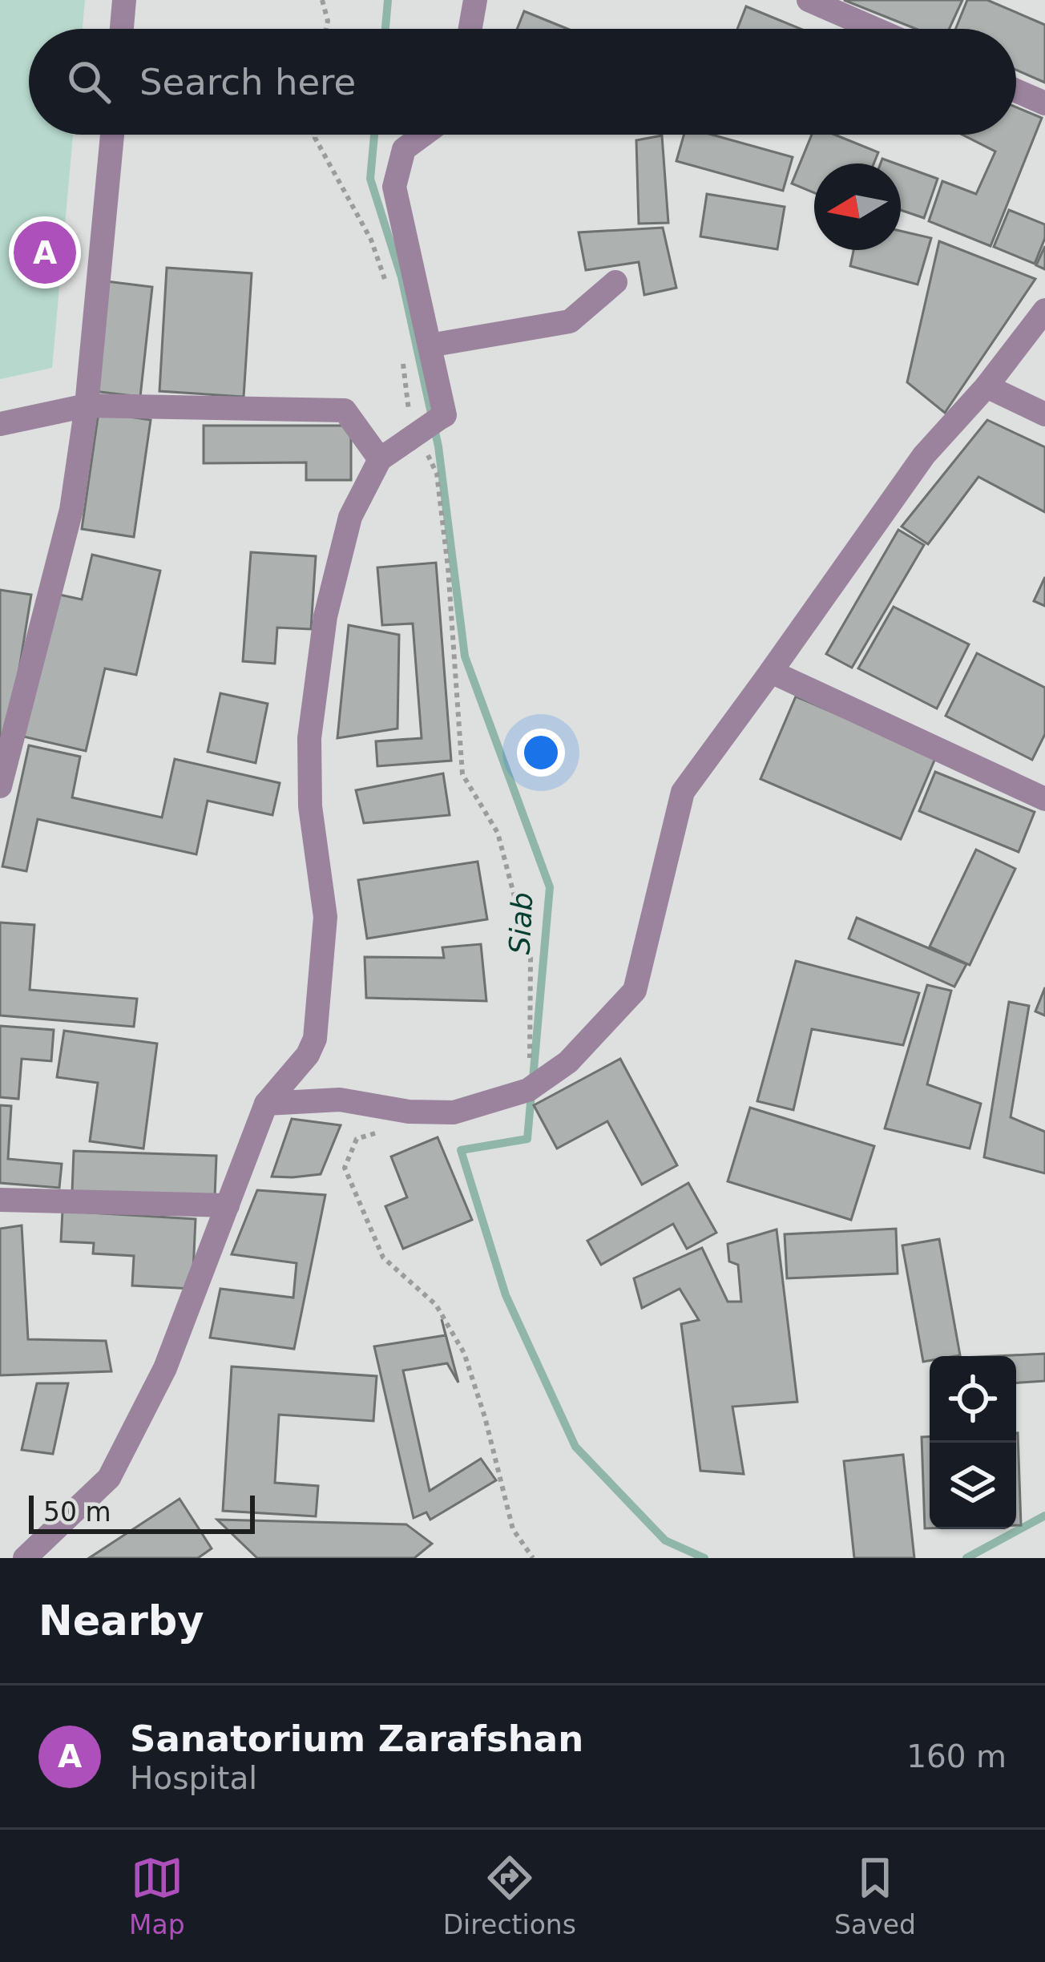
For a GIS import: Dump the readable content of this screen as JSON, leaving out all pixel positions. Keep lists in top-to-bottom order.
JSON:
{
  "water": ["Siab"],
  "scale_bar": "50 m",
  "north": "left",
  "page": {
    "search": "Search here",
    "pins": "A",
    "scale": "50 m",
    "heading": "Nearby",
    "list": [
      {
        "mark": "A",
        "name": "Sanatorium Zarafshan",
        "note": "Hospital",
        "value": "160 m"
      }
    ],
    "nav": ["Map", "Directions", "Saved"]
  }
}
